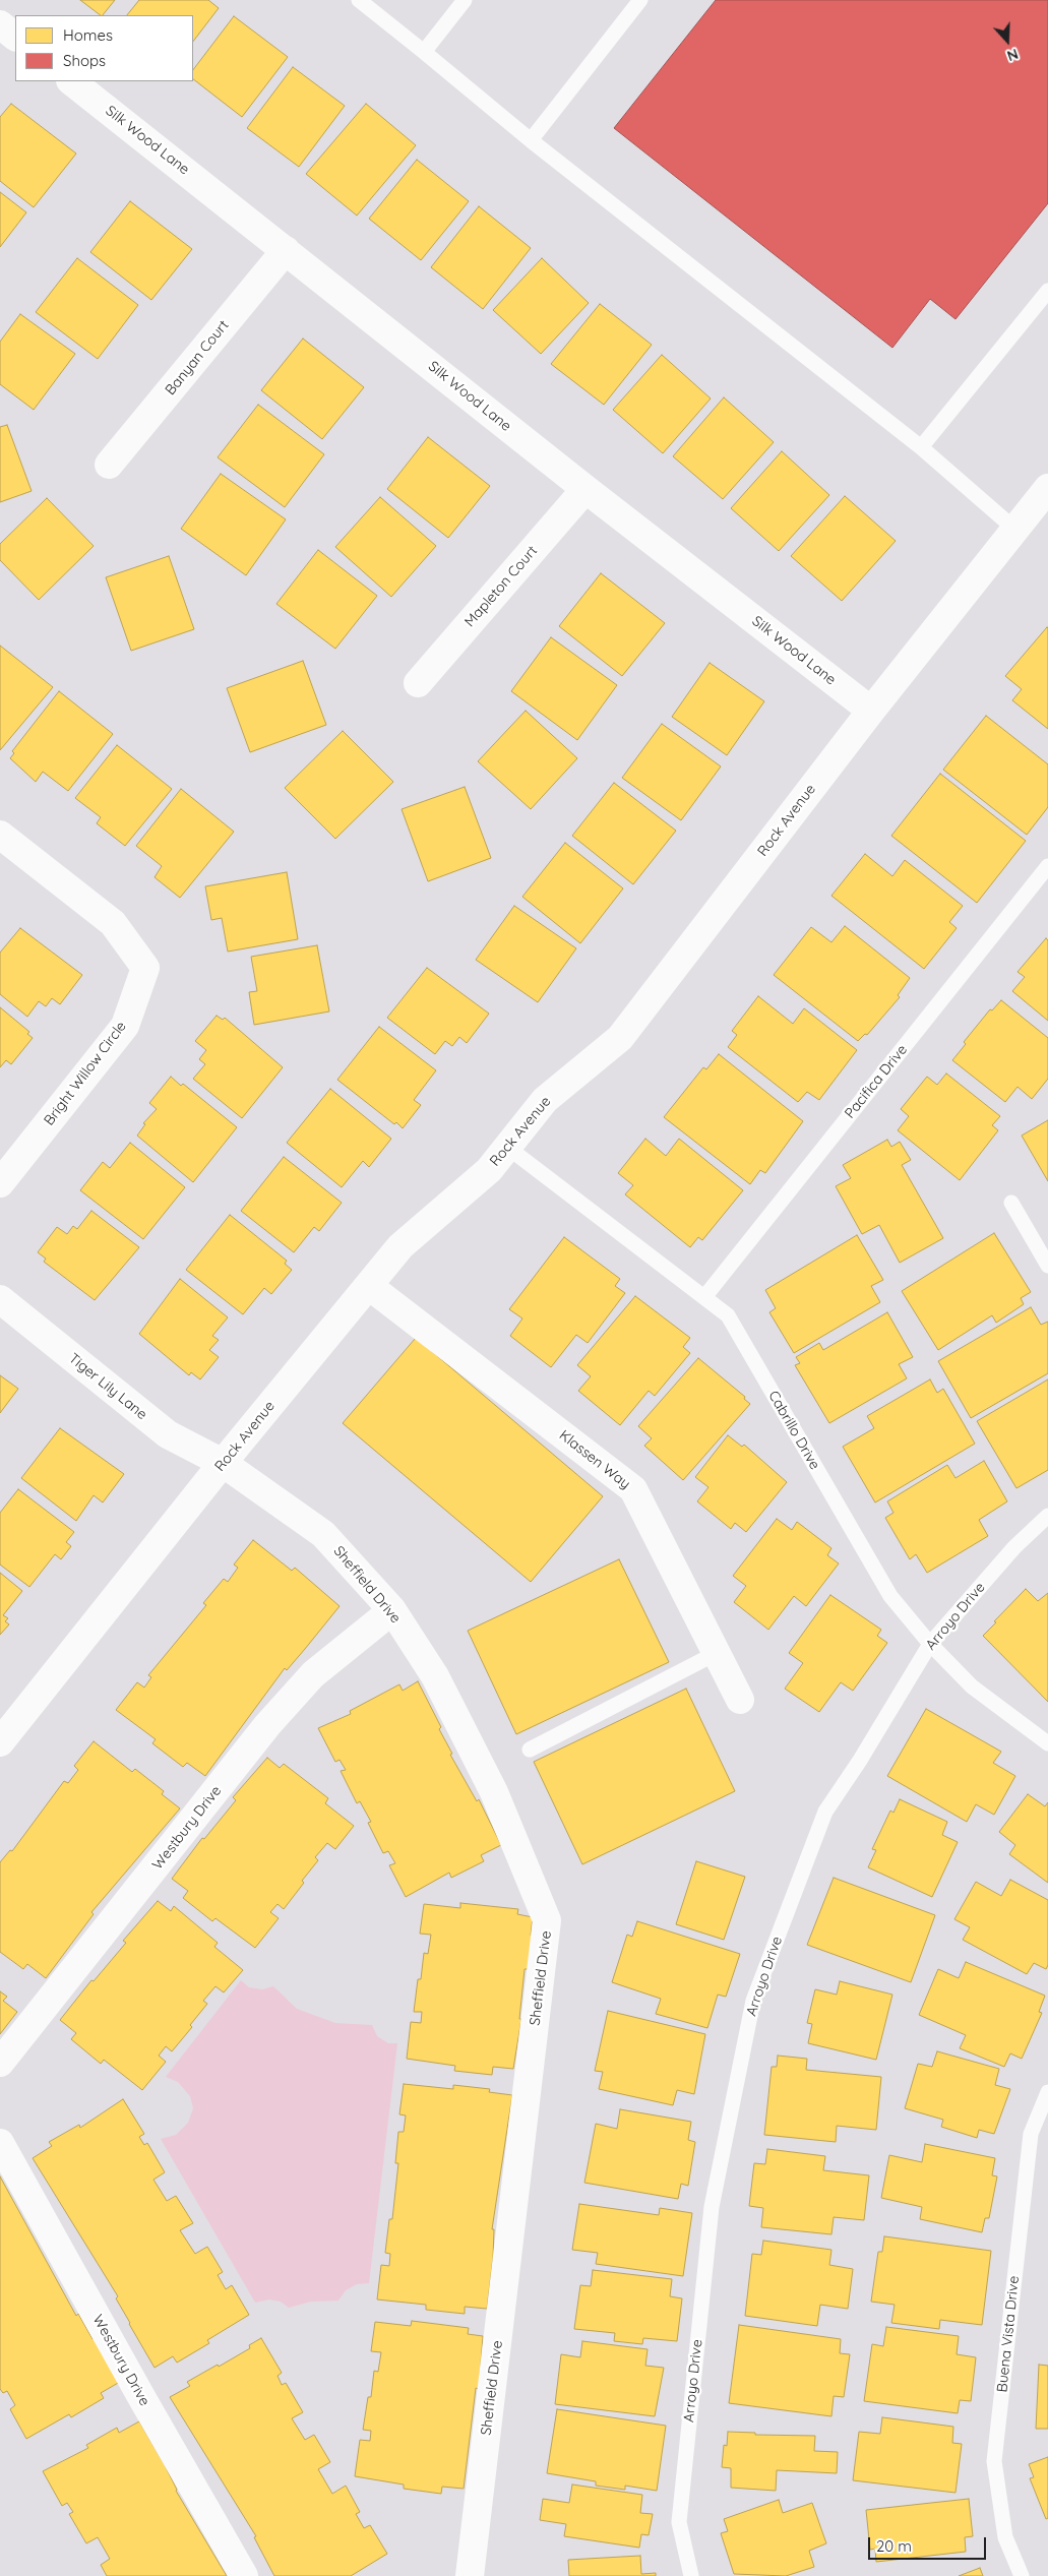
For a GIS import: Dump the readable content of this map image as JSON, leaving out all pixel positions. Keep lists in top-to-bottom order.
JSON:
{
  "streets": {
    "street": [
      "Silk Wood Lane",
      "Banyan Court",
      "Mapleton Court",
      "Rock Avenue",
      "Bright Willow Circle",
      "Tiger Lily Lane",
      "Klassen Way",
      "Sheffield Drive",
      "Westbury Drive"
    ],
    "lane": [
      "Pacifica Drive",
      "Cabrillo Drive",
      "Arroyo Drive",
      "Buena Vista Drive"
    ]
  },
  "crossings": [
    ["Silk Wood Lane", "Banyan Court"],
    ["Silk Wood Lane", "Mapleton Court"],
    ["Silk Wood Lane", "Rock Avenue"],
    ["Rock Avenue", "Tiger Lily Lane"],
    ["Rock Avenue", "Cabrillo Drive"],
    ["Rock Avenue", "Klassen Way"],
    ["Rock Avenue", "Sheffield Drive"],
    ["Pacifica Drive", "Cabrillo Drive"],
    ["Tiger Lily Lane", "Sheffield Drive"],
    ["Cabrillo Drive", "Arroyo Drive"],
    ["Sheffield Drive", "Westbury Drive"]
  ],
  "legend": ["Homes", "Shops"],
  "scale_bar": "20 m",
  "north": "bottom"
}
